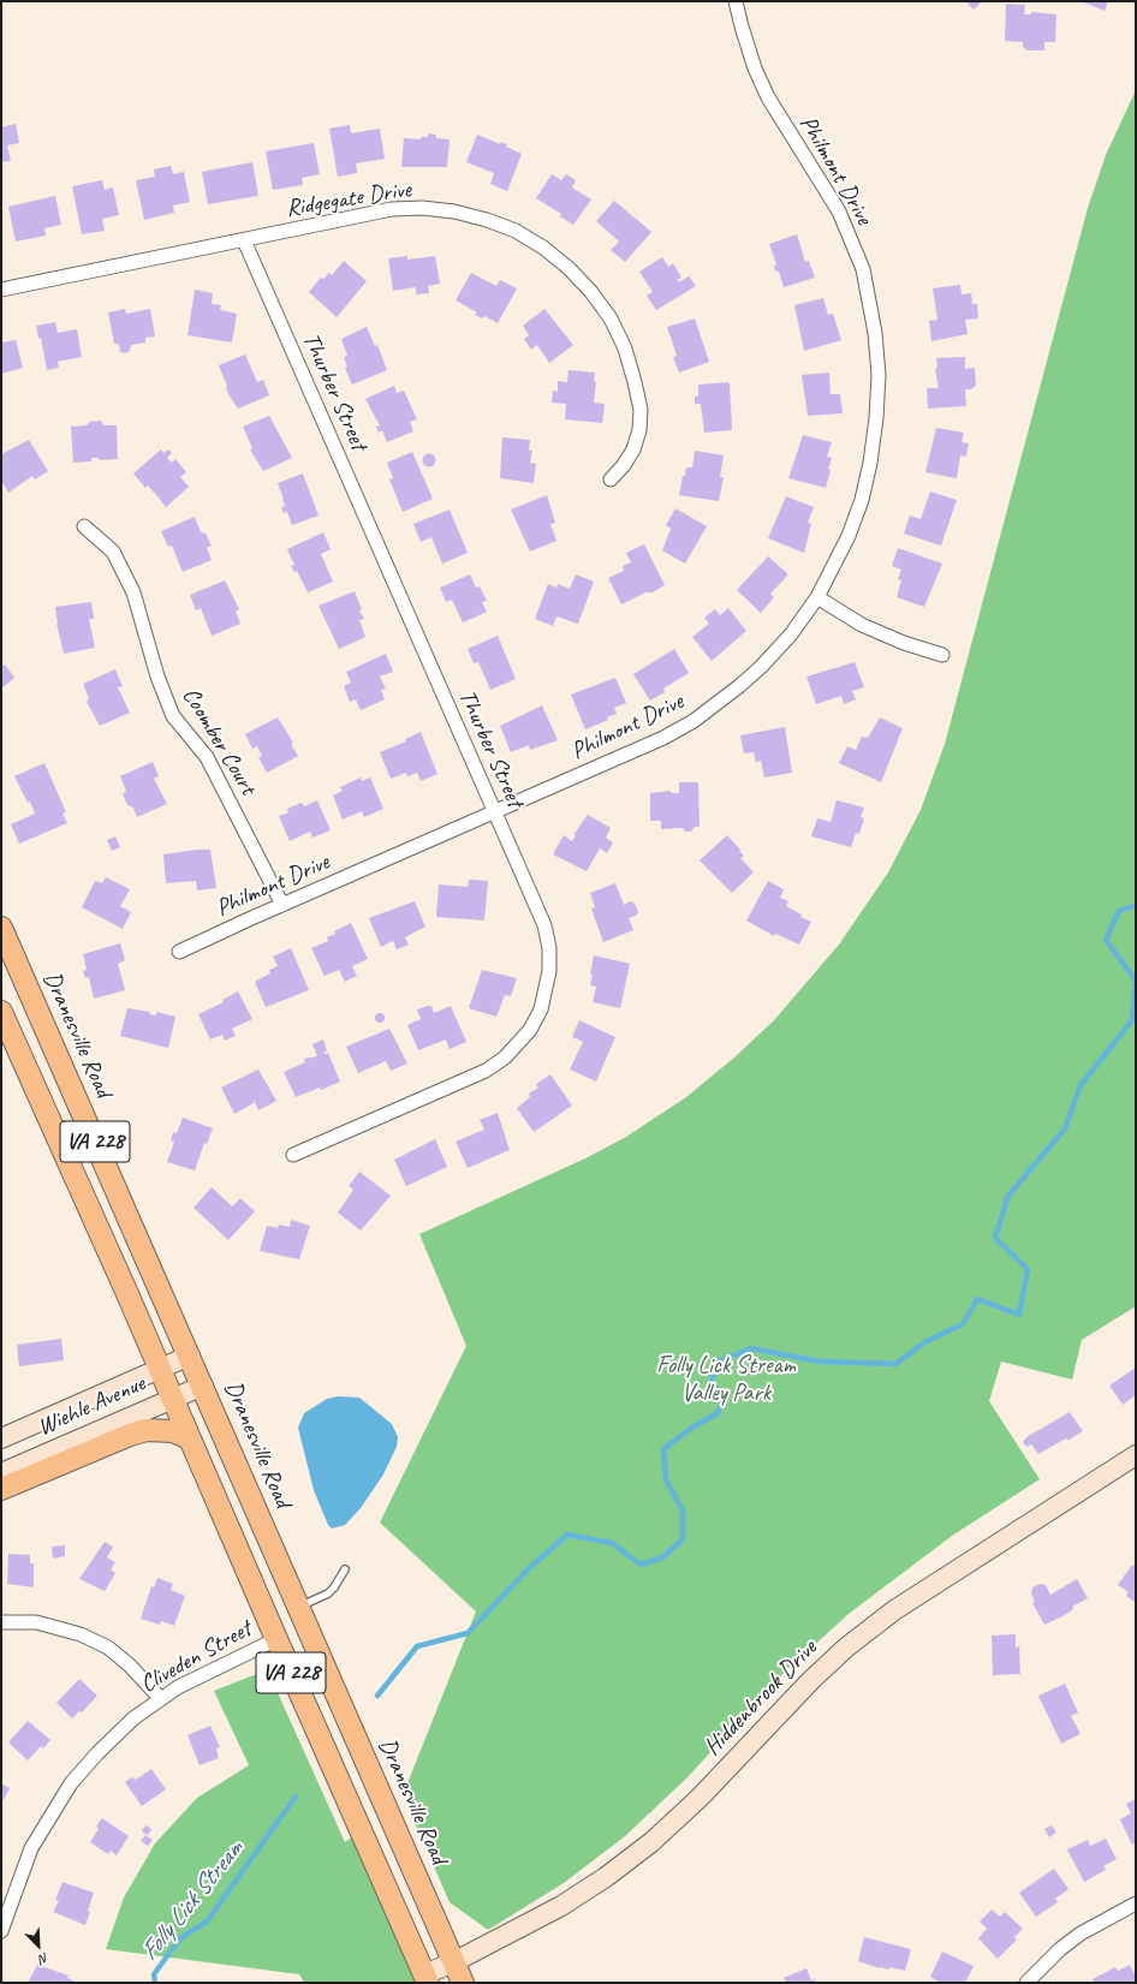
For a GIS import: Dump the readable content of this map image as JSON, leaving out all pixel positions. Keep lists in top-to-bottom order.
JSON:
{
  "streets": {
    "main road": ["Dranesville Road", "VA 228"],
    "street": [
      "Philmont Drive",
      "Ridgegate Drive",
      "Thurber Street",
      "Coomber Court",
      "Wiehle Avenue",
      "Cliveden Street",
      "Hiddenbrook Drive"
    ]
  },
  "crossings": [
    ["Philmont Drive", "Thurber Street"],
    ["Philmont Drive", "Coomber Court"],
    ["Ridgegate Drive", "Thurber Street"],
    ["Dranesville Road", "Wiehle Avenue"],
    ["Dranesville Road", "Hiddenbrook Drive"],
    ["VA 228", "Wiehle Avenue"],
    ["VA 228", "Cliveden Street"],
    ["VA 228", "Hiddenbrook Drive"]
  ],
  "water": ["Folly Lick Stream"],
  "parks": ["Folly Lick Stream Valley Park"],
  "north": "bottom right"
}
